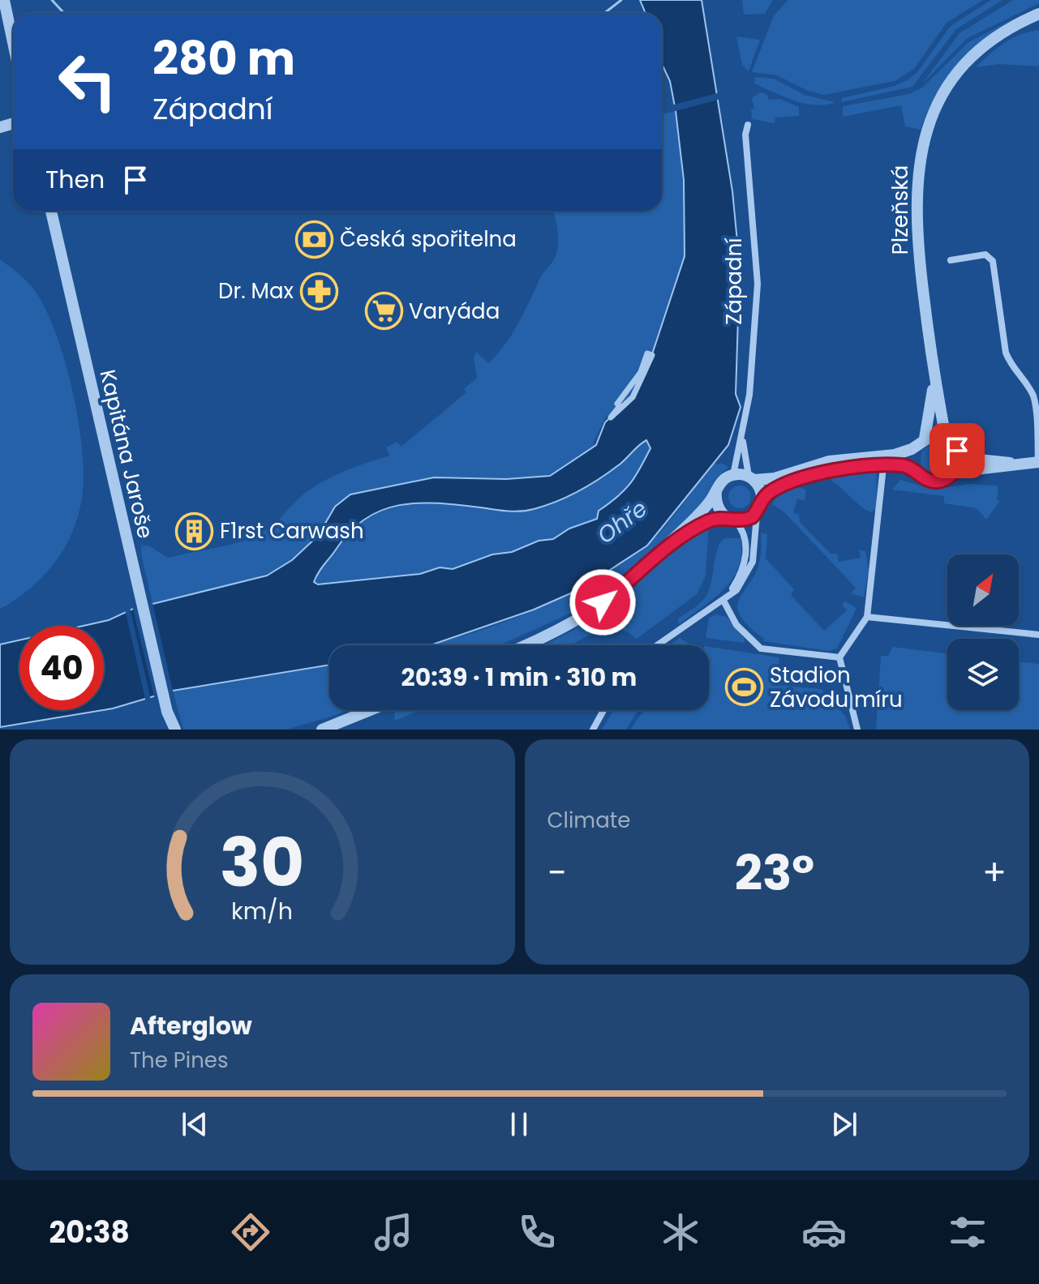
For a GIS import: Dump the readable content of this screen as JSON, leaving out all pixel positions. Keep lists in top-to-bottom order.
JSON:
{
  "streets": {
    "street": ["Plzeňská", "Západní", "Kapitána Jaroše"]
  },
  "water": ["Ohře"],
  "places": {
    "bank": ["Česká spořitelna"],
    "pharmacy": ["Dr. Max"],
    "supermarket": ["Varyáda"],
    "building": ["F1rst Carwash"],
    "sports": ["Stadion Závodu míru"]
  },
  "north": "top right",
  "page": {
    "turn": ["280 m", "Západní"],
    "then": "Then",
    "limit": "40",
    "trip": "20:39 · 1 min · 310 m",
    "tile": "Climate",
    "heat": ["−", "23°", "+"],
    "song": ["Afterglow", "The Pines"],
    "tabs": "20:38",
    "gauge": ["30", "km/h"]
  }
}
